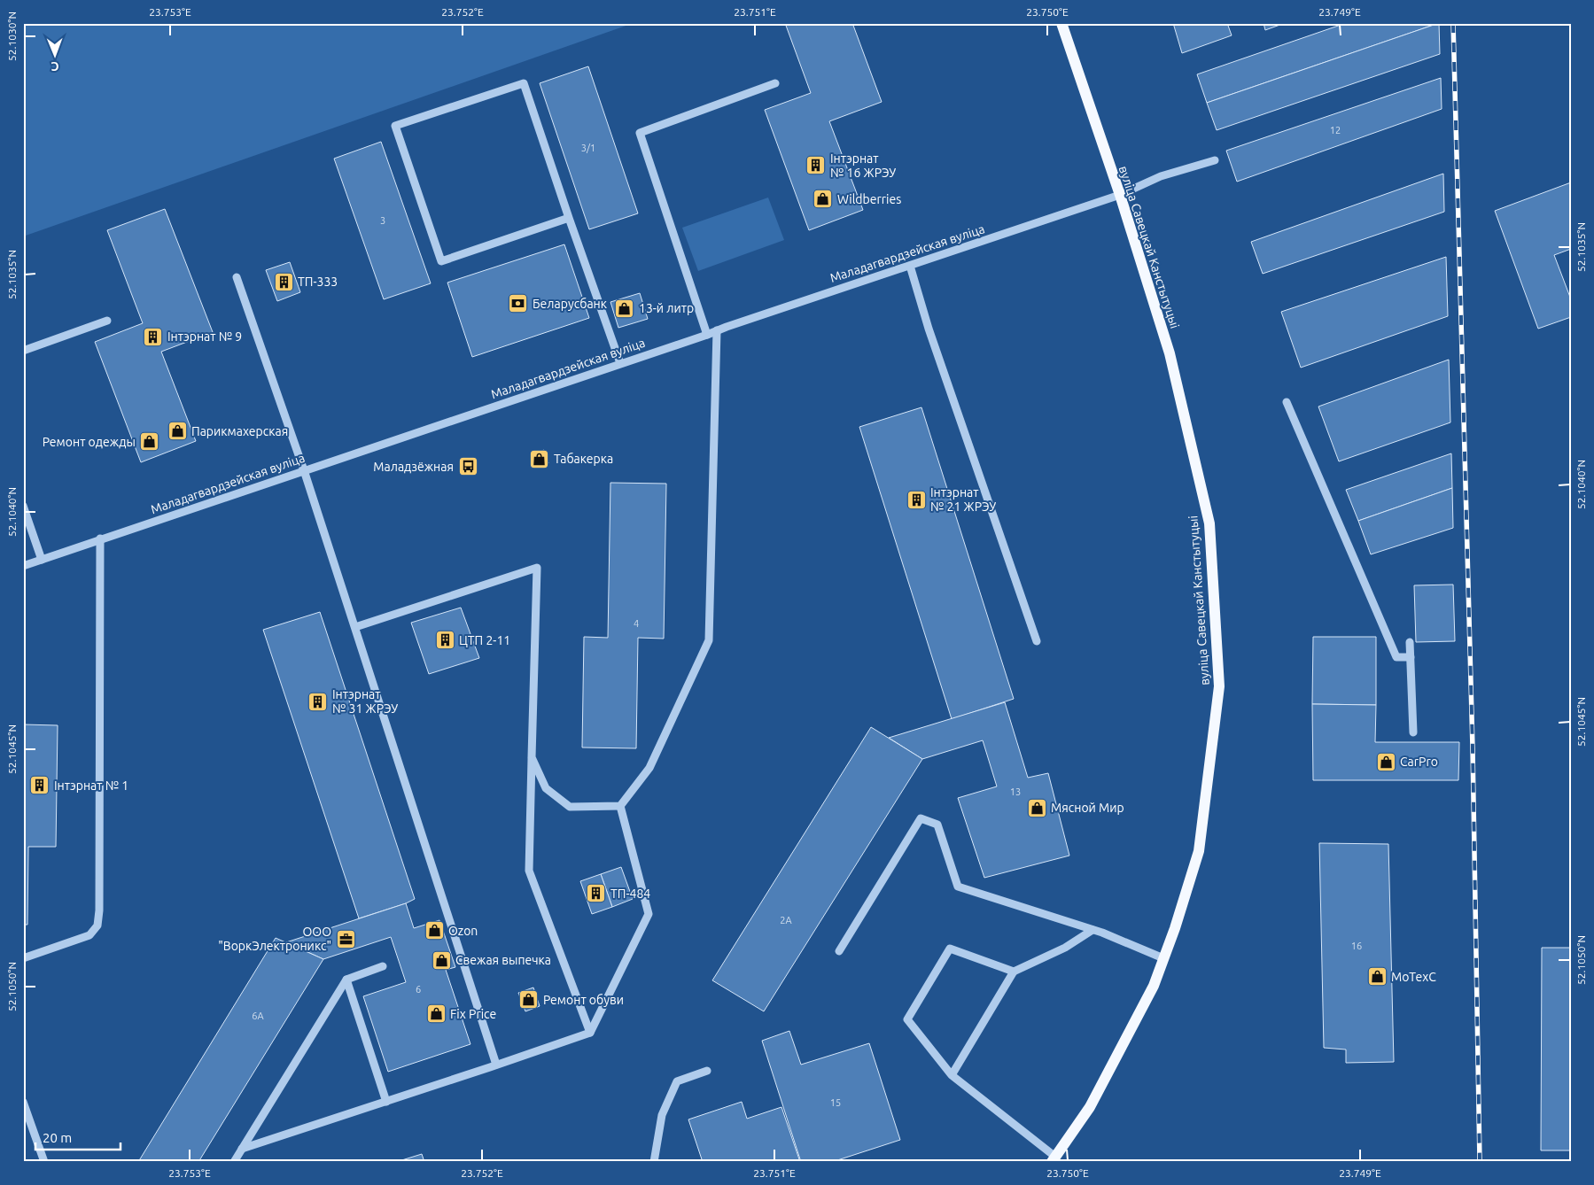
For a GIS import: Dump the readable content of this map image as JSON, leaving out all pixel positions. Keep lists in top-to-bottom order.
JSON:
{
  "streets": {
    "main road": ["вуліца Савецкай Канстытуцыі"],
    "street": ["Маладагвардзейская вуліца"]
  },
  "crossings": [
    ["вуліца Савецкай Канстытуцыі", "Маладагвардзейская вуліца"]
  ],
  "places": {
    "building": [
      "Інтэрнат № 16 ЖРЭУ",
      "ТП-333",
      "Інтэрнат № 9",
      "Інтэрнат № 21 ЖРЭУ",
      "ЦТП 2-11",
      "Інтэрнат № 31 ЖРЭУ",
      "Інтэрнат № 1",
      "ТП-484"
    ],
    "shop": [
      "Wildberries",
      "13-й литр",
      "Парикмахерская",
      "Ремонт одежды",
      "Табакерка",
      "CarPro",
      "Мясной Мир",
      "Ozon",
      "Свежая выпечка",
      "MoTexC",
      "Ремонт обуви",
      "Fix Price"
    ],
    "bank": ["Беларусбанк"],
    "bus stop": ["Маладзёжная"],
    "office": ["ООО \"ВоркЭлектроникс\""]
  },
  "house_numbers": [
    "12",
    "3/1",
    "3",
    "4",
    "13",
    "2А",
    "16",
    "6",
    "6А",
    "15"
  ],
  "scale_bar": "20 m",
  "north": "bottom",
  "coordinates": [
    "23.753°E",
    "23.752°E",
    "23.751°E",
    "23.750°E",
    "23.749°E",
    "52.1030°N",
    "52.1035°N",
    "52.1040°N",
    "52.1045°N",
    "52.1050°N"
  ]
}
